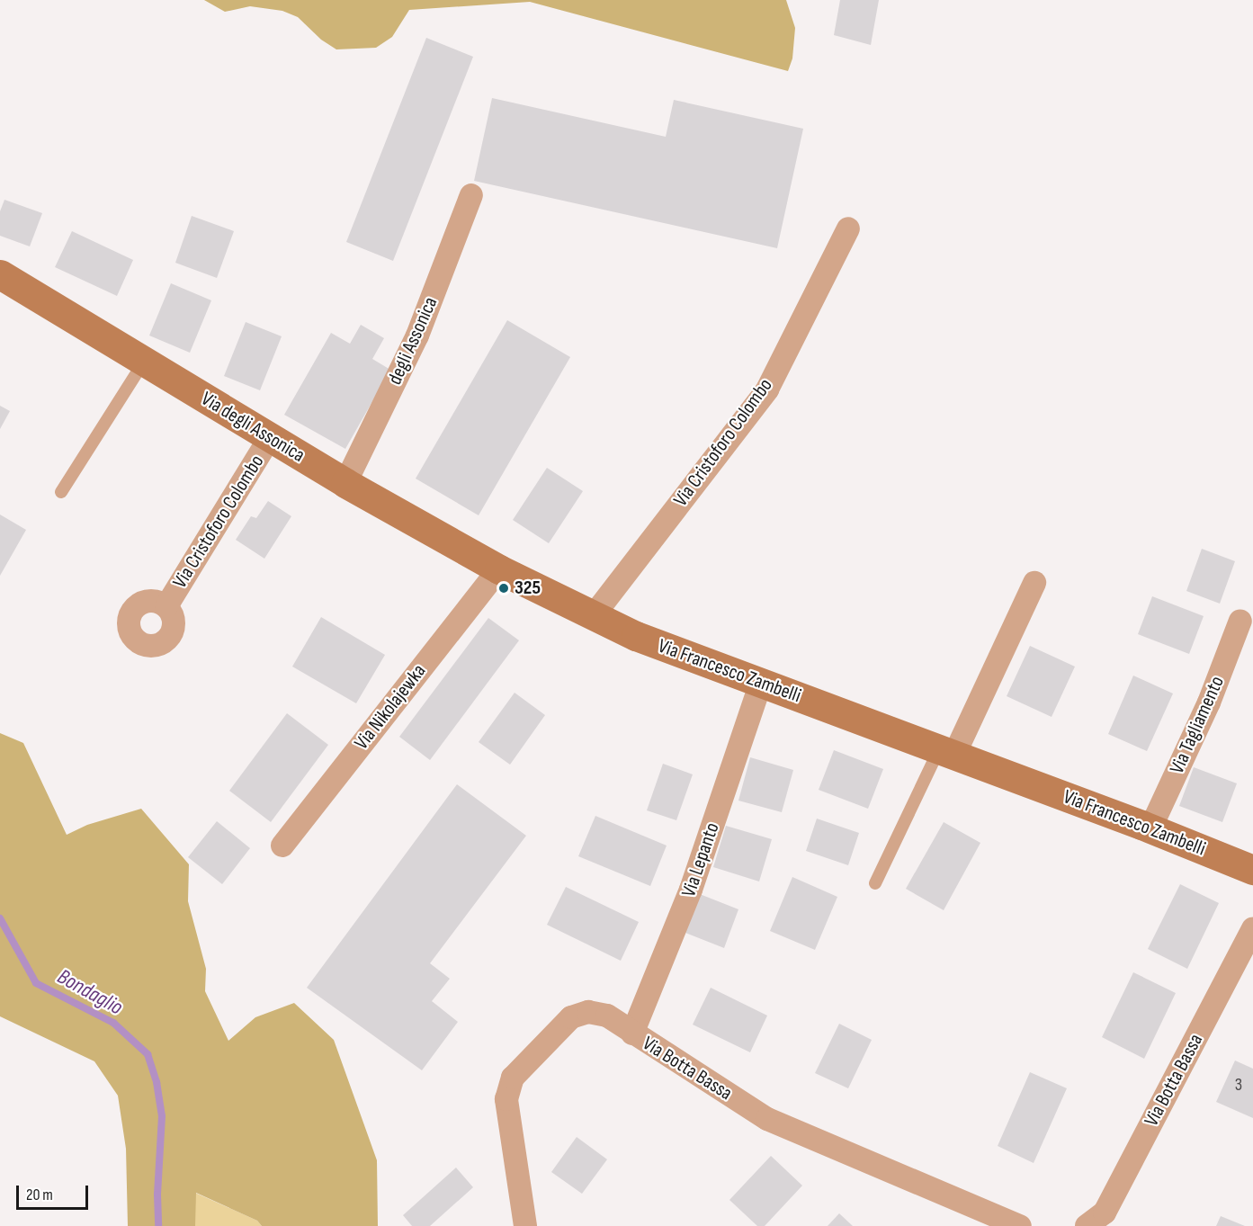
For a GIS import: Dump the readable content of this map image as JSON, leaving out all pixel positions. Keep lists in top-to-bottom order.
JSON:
{
  "streets": {
    "main road": ["Via degli Assonica", "Via Francesco Zambelli"],
    "street": [
      "degli Assonica",
      "Via Cristoforo Colombo",
      "Via Nikolajewka",
      "Via Tagliamento",
      "Via Lepanto",
      "Via Botta Bassa"
    ]
  },
  "crossings": [
    ["degli Assonica", "Via degli Assonica"],
    ["Via degli Assonica", "Via Cristoforo Colombo"],
    ["Via degli Assonica", "Via Francesco Zambelli"],
    ["Via degli Assonica", "Via Nikolajewka"],
    ["Via Cristoforo Colombo", "Via Francesco Zambelli"],
    ["Via Francesco Zambelli", "Via Nikolajewka"],
    ["Via Francesco Zambelli", "Via Tagliamento"],
    ["Via Francesco Zambelli", "Via Lepanto"],
    ["Via Lepanto", "Via Botta Bassa"]
  ],
  "water": ["Bondaglio"],
  "places": ["325"],
  "house_numbers": ["3"],
  "scale_bar": "20 m"
}
